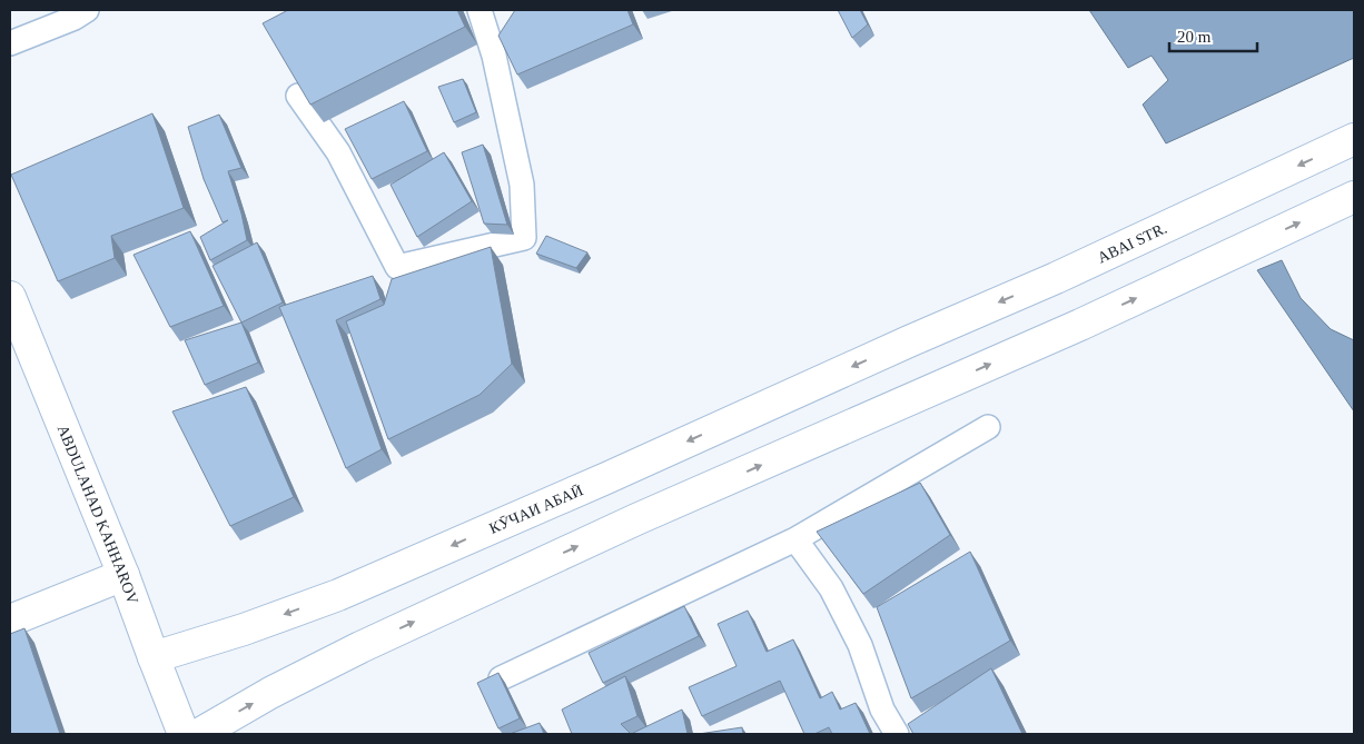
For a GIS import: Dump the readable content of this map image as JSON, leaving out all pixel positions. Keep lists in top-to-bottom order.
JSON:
{
  "streets": {
    "main road": ["ABAI STR.", "КӮЧАИ АБАӢ", "ABDULAHAD KAHHAROV"]
  },
  "crossings": [
    ["ABAI STR.", "КӮЧАИ АБАӢ"],
    ["КӮЧАИ АБАӢ", "ABDULAHAD KAHHAROV"]
  ],
  "scale_bar": "20 m"
}
